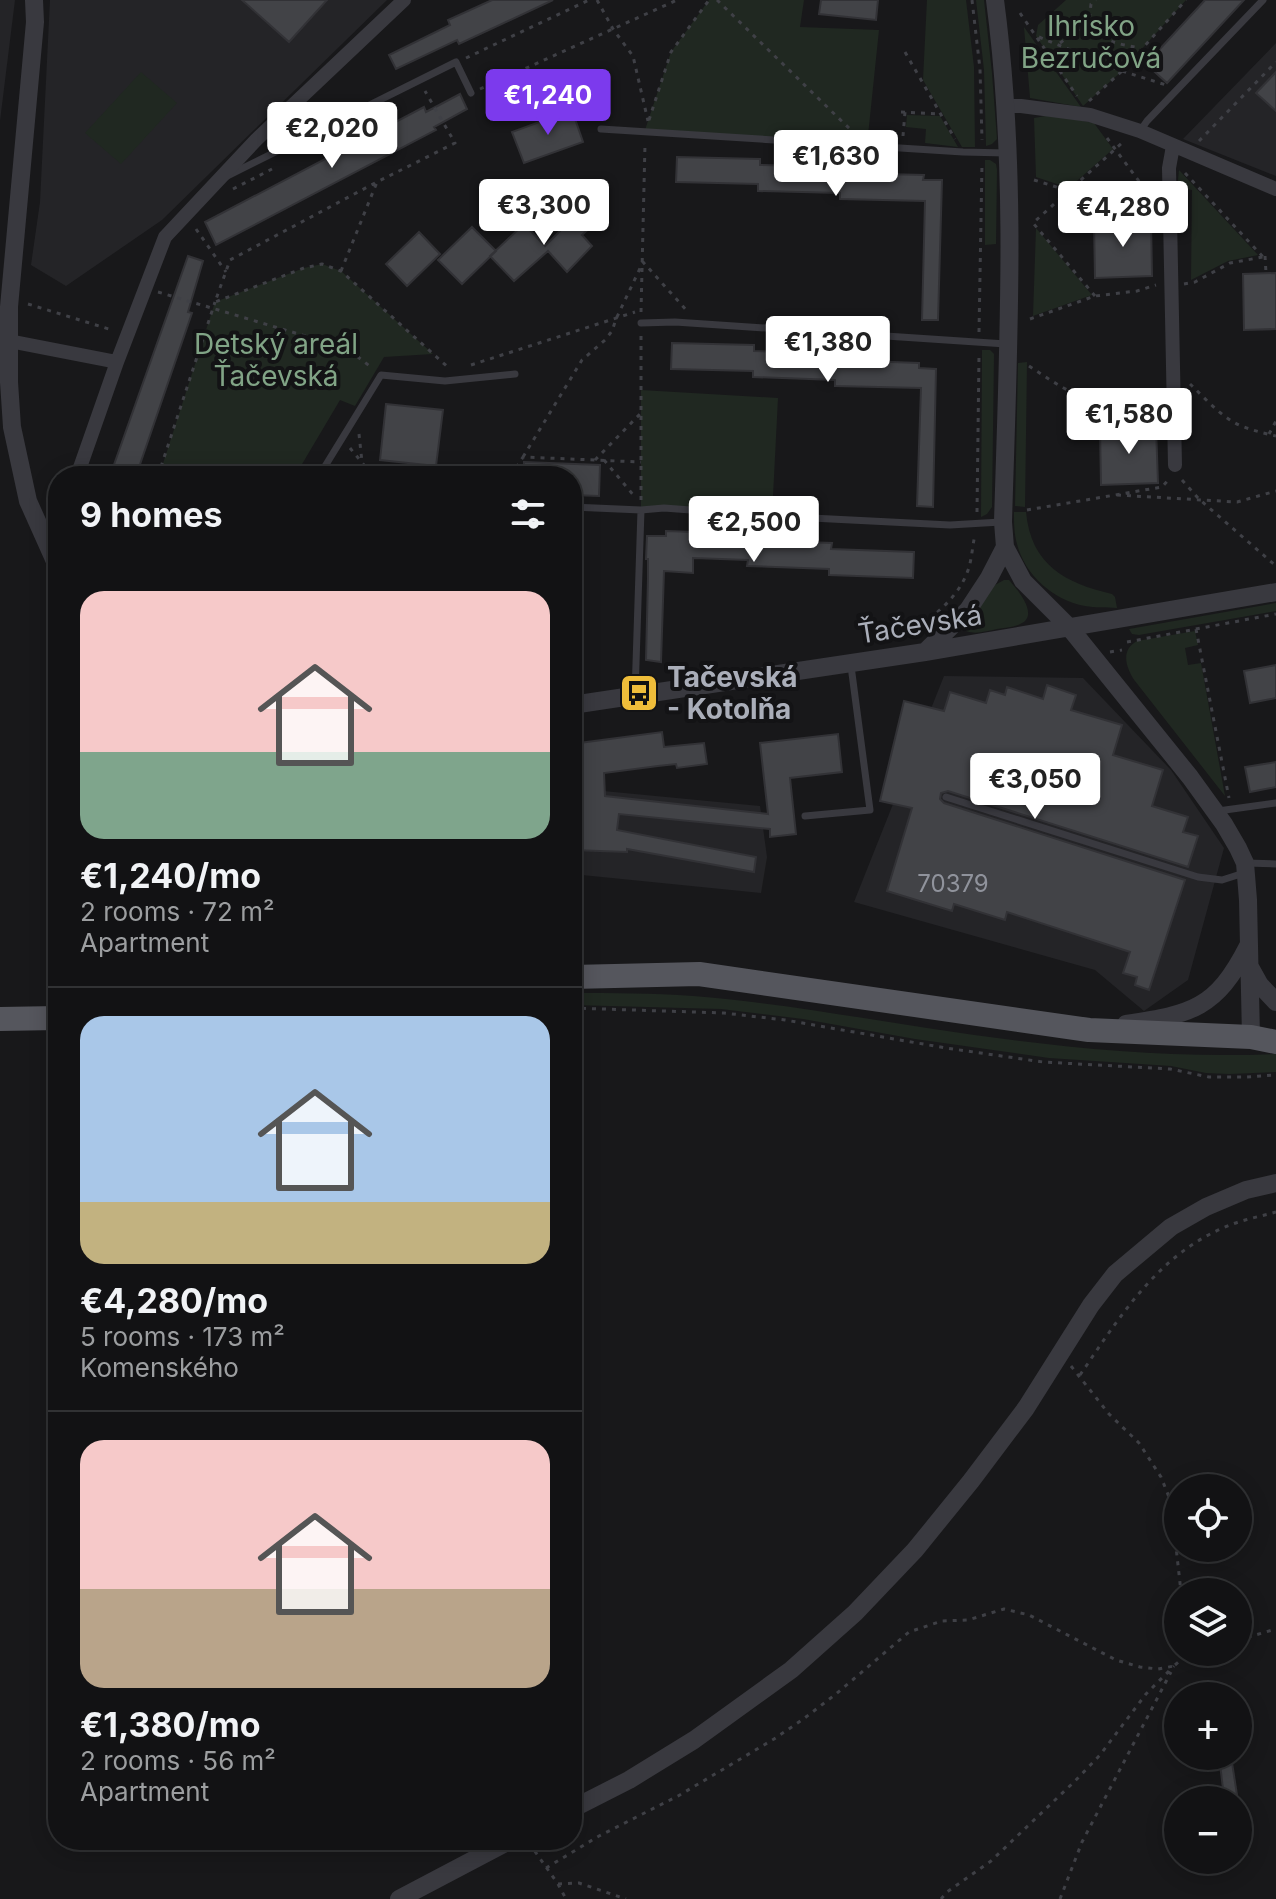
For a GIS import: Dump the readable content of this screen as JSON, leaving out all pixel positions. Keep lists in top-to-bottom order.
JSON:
{
  "streets": {
    "street": ["Ťačevská"]
  },
  "parks": ["Ihrisko Bezručová", "Detský areál Ťačevská"],
  "places": {
    "bus stop": ["Tačevská - Kotolňa"]
  },
  "house_numbers": ["70379"],
  "page": {
    "price": [
      "€1,240",
      "€2,020",
      "€1,630",
      "€3,300",
      "€4,280",
      "€1,380",
      "€1,580",
      "€2,500",
      "€3,050"
    ],
    "heading": "9 homes",
    "list": [
      {
        "name": "€1,240/mo",
        "note": "2 rooms · 72 m² · Apartment"
      },
      {
        "name": "€4,280/mo",
        "note": "5 rooms · 173 m² · Komenského"
      },
      {
        "name": "€1,380/mo",
        "note": "2 rooms · 56 m² · Apartment"
      }
    ],
    "map_buttons": ["+", "−"]
  }
}
